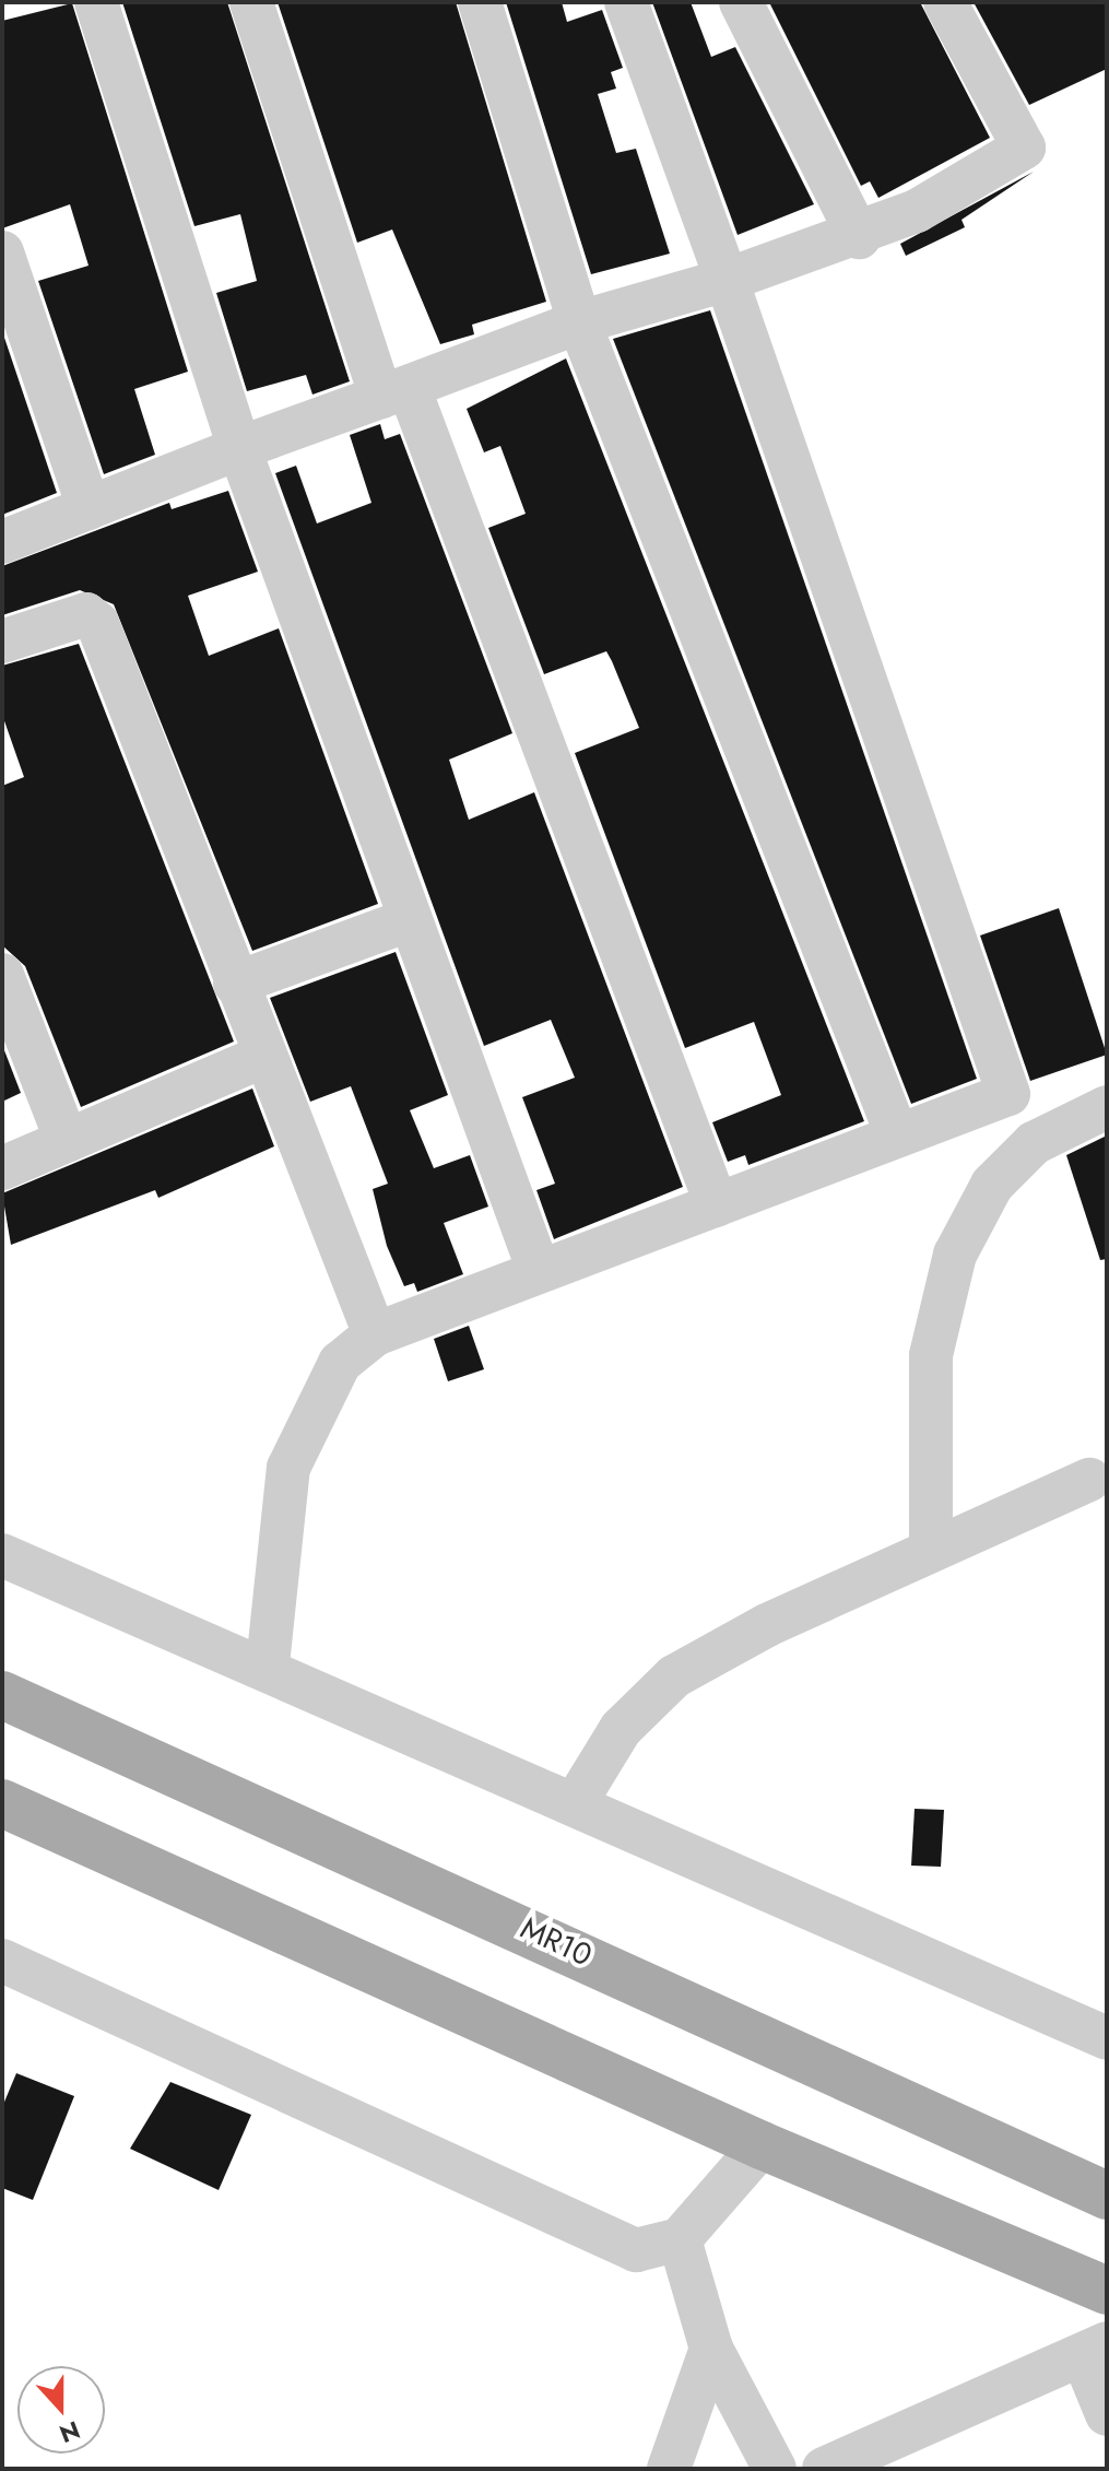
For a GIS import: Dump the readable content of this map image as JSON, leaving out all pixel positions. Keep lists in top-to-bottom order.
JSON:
{
  "streets": {
    "main road": ["MR10"]
  },
  "north": "bottom"
}
